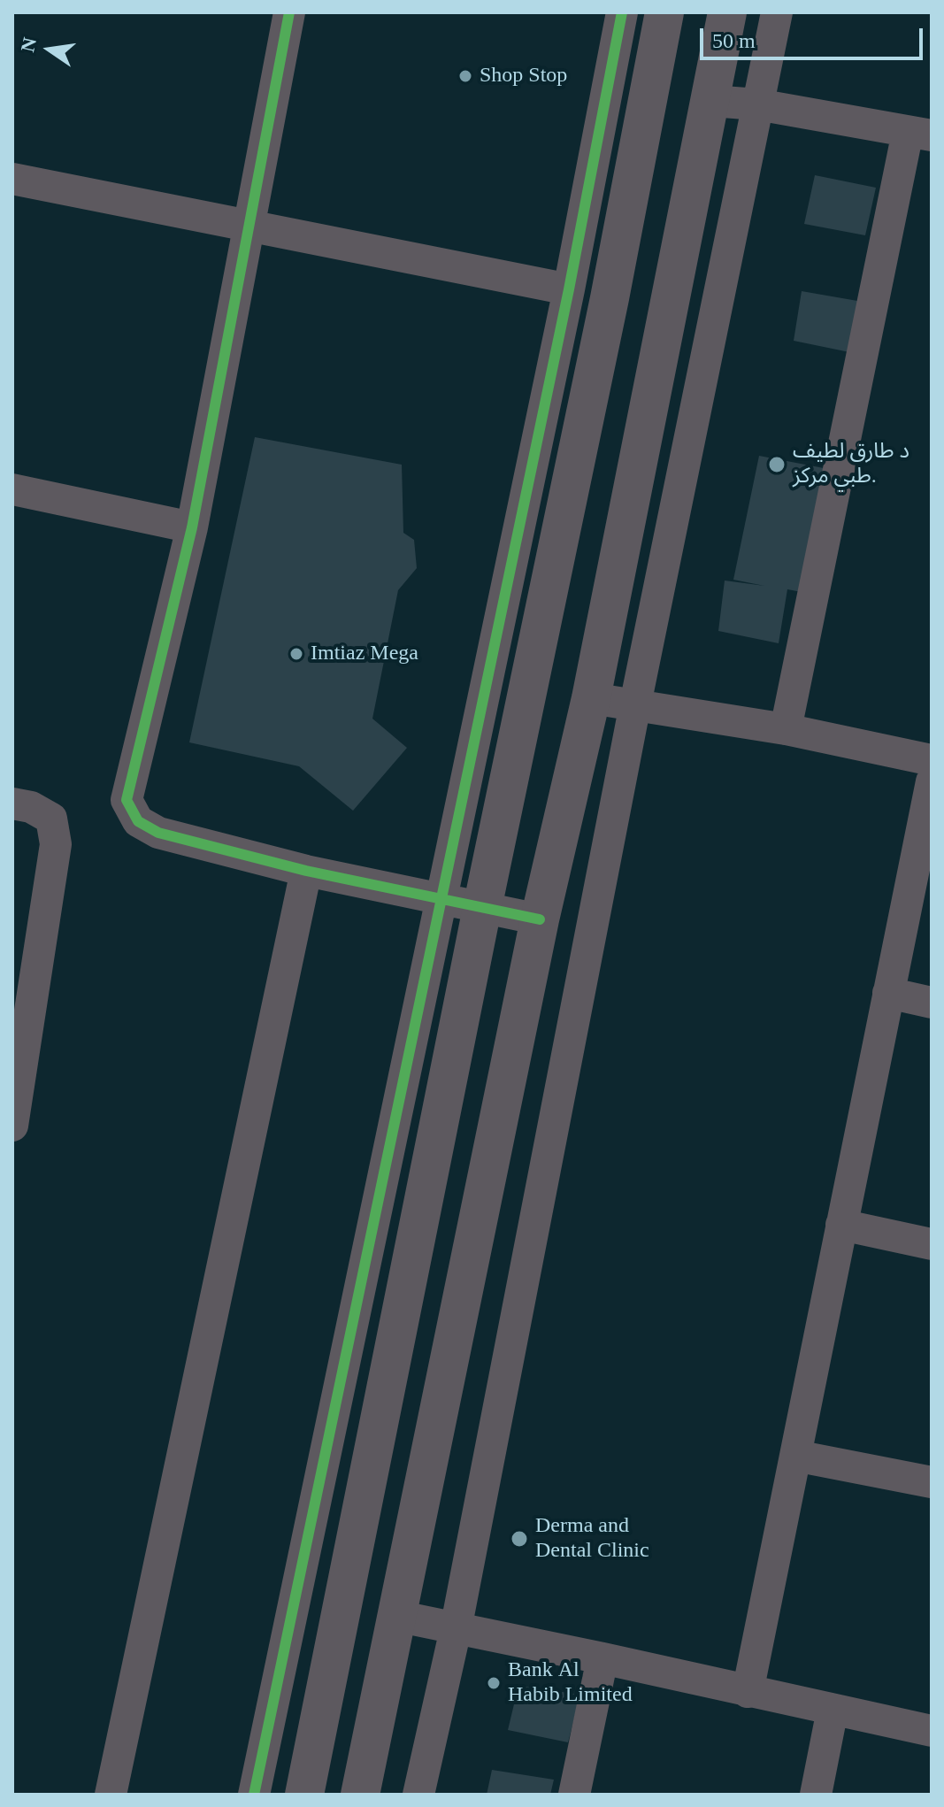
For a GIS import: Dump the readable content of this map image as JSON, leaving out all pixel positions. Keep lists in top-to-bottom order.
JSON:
{
  "places": [
    "Shop Stop",
    "د طارق لطیف طبي مرکز.",
    "Imtiaz Mega",
    "Derma and Dental Clinic",
    "Bank Al Habib Limited"
  ],
  "scale_bar": "50 m",
  "north": "left"
}
